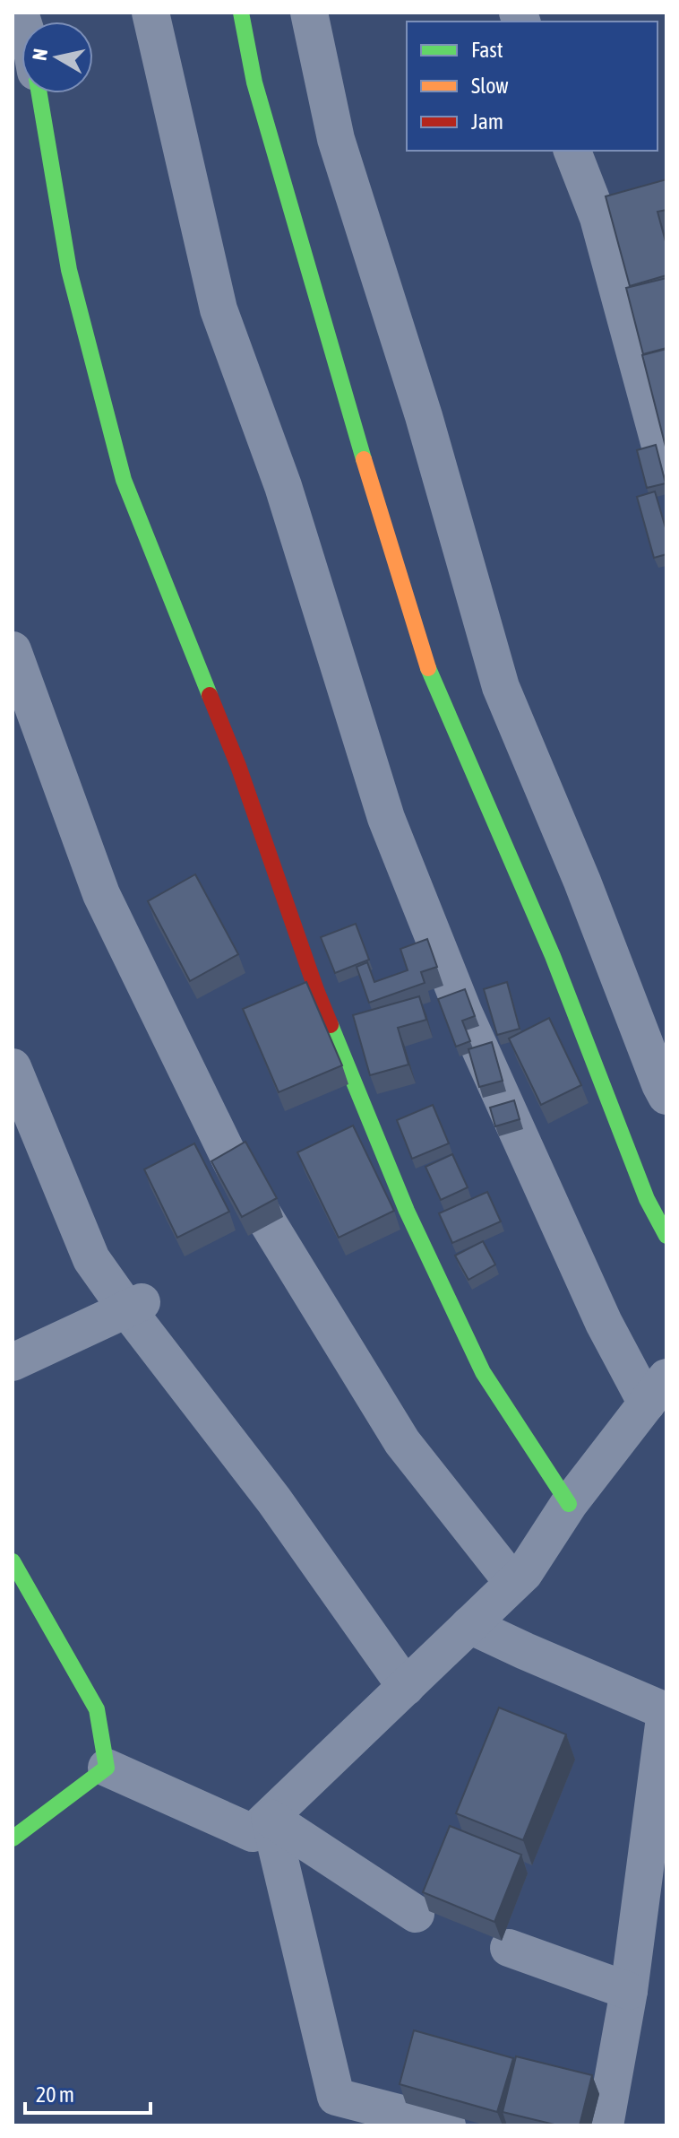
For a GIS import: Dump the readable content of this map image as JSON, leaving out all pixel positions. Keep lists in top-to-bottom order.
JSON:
{
  "legend": ["Fast", "Slow", "Jam"],
  "scale_bar": "20 m",
  "north": "left"
}
